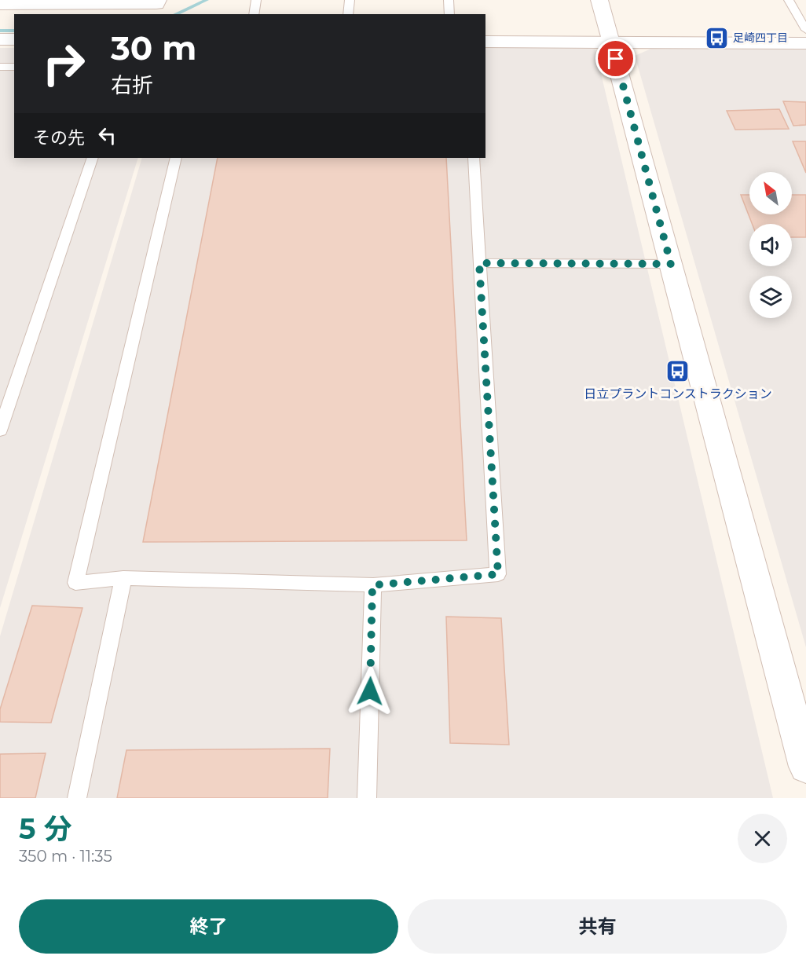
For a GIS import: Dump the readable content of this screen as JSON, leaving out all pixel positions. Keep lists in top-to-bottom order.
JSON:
{
  "places": {
    "bus stop": ["足崎四丁目", "日立プラントコンストラクション"]
  },
  "north": "top left",
  "page": {
    "turn": ["30 m", "右折"],
    "then": "その先",
    "heading": ["5 分", "350 m · 11:35"],
    "buttons": ["終了", "共有"]
  }
}
